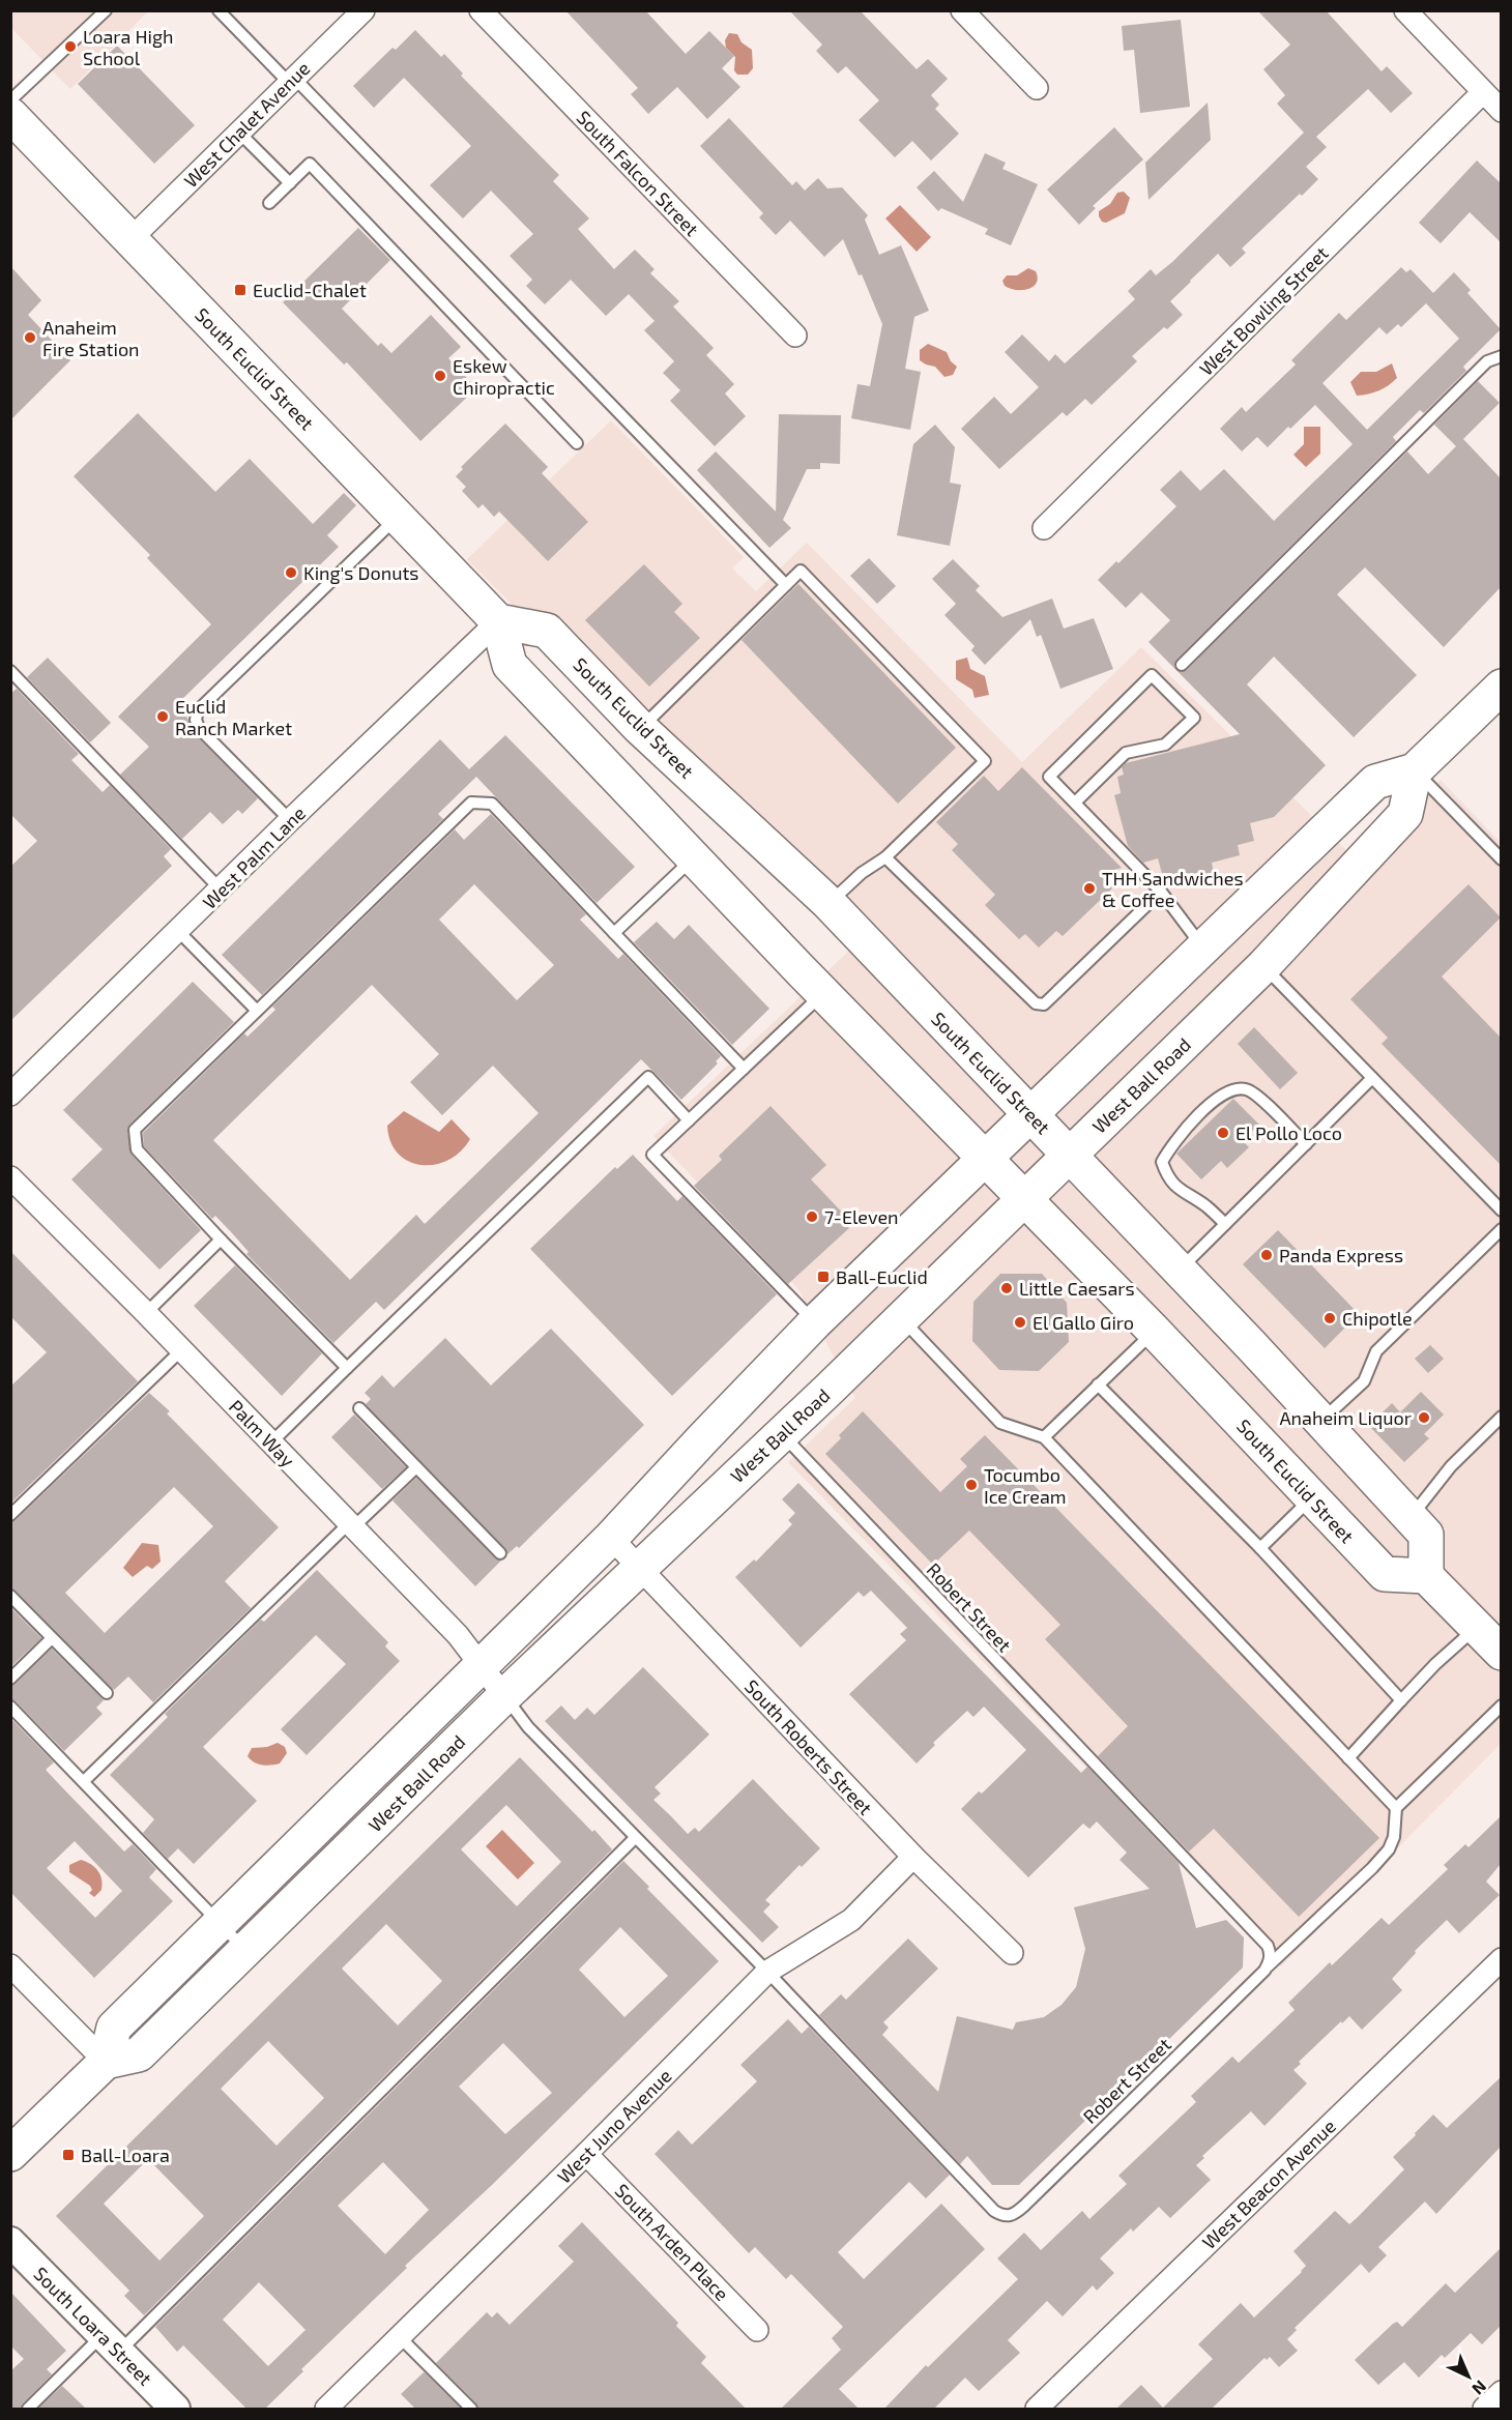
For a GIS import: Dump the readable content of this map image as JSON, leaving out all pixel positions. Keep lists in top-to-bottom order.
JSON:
{
  "streets": {
    "main road": ["South Euclid Street", "West Ball Road"],
    "street": [
      "West Chalet Avenue",
      "South Falcon Street",
      "West Bowling Street",
      "West Palm Lane",
      "Palm Way",
      "South Roberts Street",
      "West Juno Avenue",
      "West Beacon Avenue",
      "South Arden Place",
      "South Loara Street"
    ],
    "lane": ["Robert Street"]
  },
  "crossings": [
    ["West Chalet Avenue", "South Euclid Street"],
    ["South Euclid Street", "West Palm Lane"],
    ["South Euclid Street", "West Ball Road"],
    ["West Ball Road", "Palm Way"],
    ["West Ball Road", "Robert Street"],
    ["West Ball Road", "South Roberts Street"],
    ["Palm Way", "Robert Street"],
    ["Robert Street", "West Juno Avenue"],
    ["South Roberts Street", "West Juno Avenue"],
    ["West Juno Avenue", "South Arden Place"]
  ],
  "places": {
    "other": [
      "Loara High School",
      "Anaheim Fire Station",
      "Eskew Chiropractic",
      "King's Donuts",
      "Euclid Ranch Market",
      "THH Sandwiches & Coffee",
      "El Pollo Loco",
      "7-Eleven",
      "Panda Express",
      "Little Caesars",
      "Chipotle",
      "El Gallo Giro",
      "Anaheim Liquor",
      "Tocumbo Ice Cream"
    ],
    "transit": ["Euclid-Chalet", "Ball-Euclid", "Ball-Loara"]
  },
  "north": "bottom right"
}
